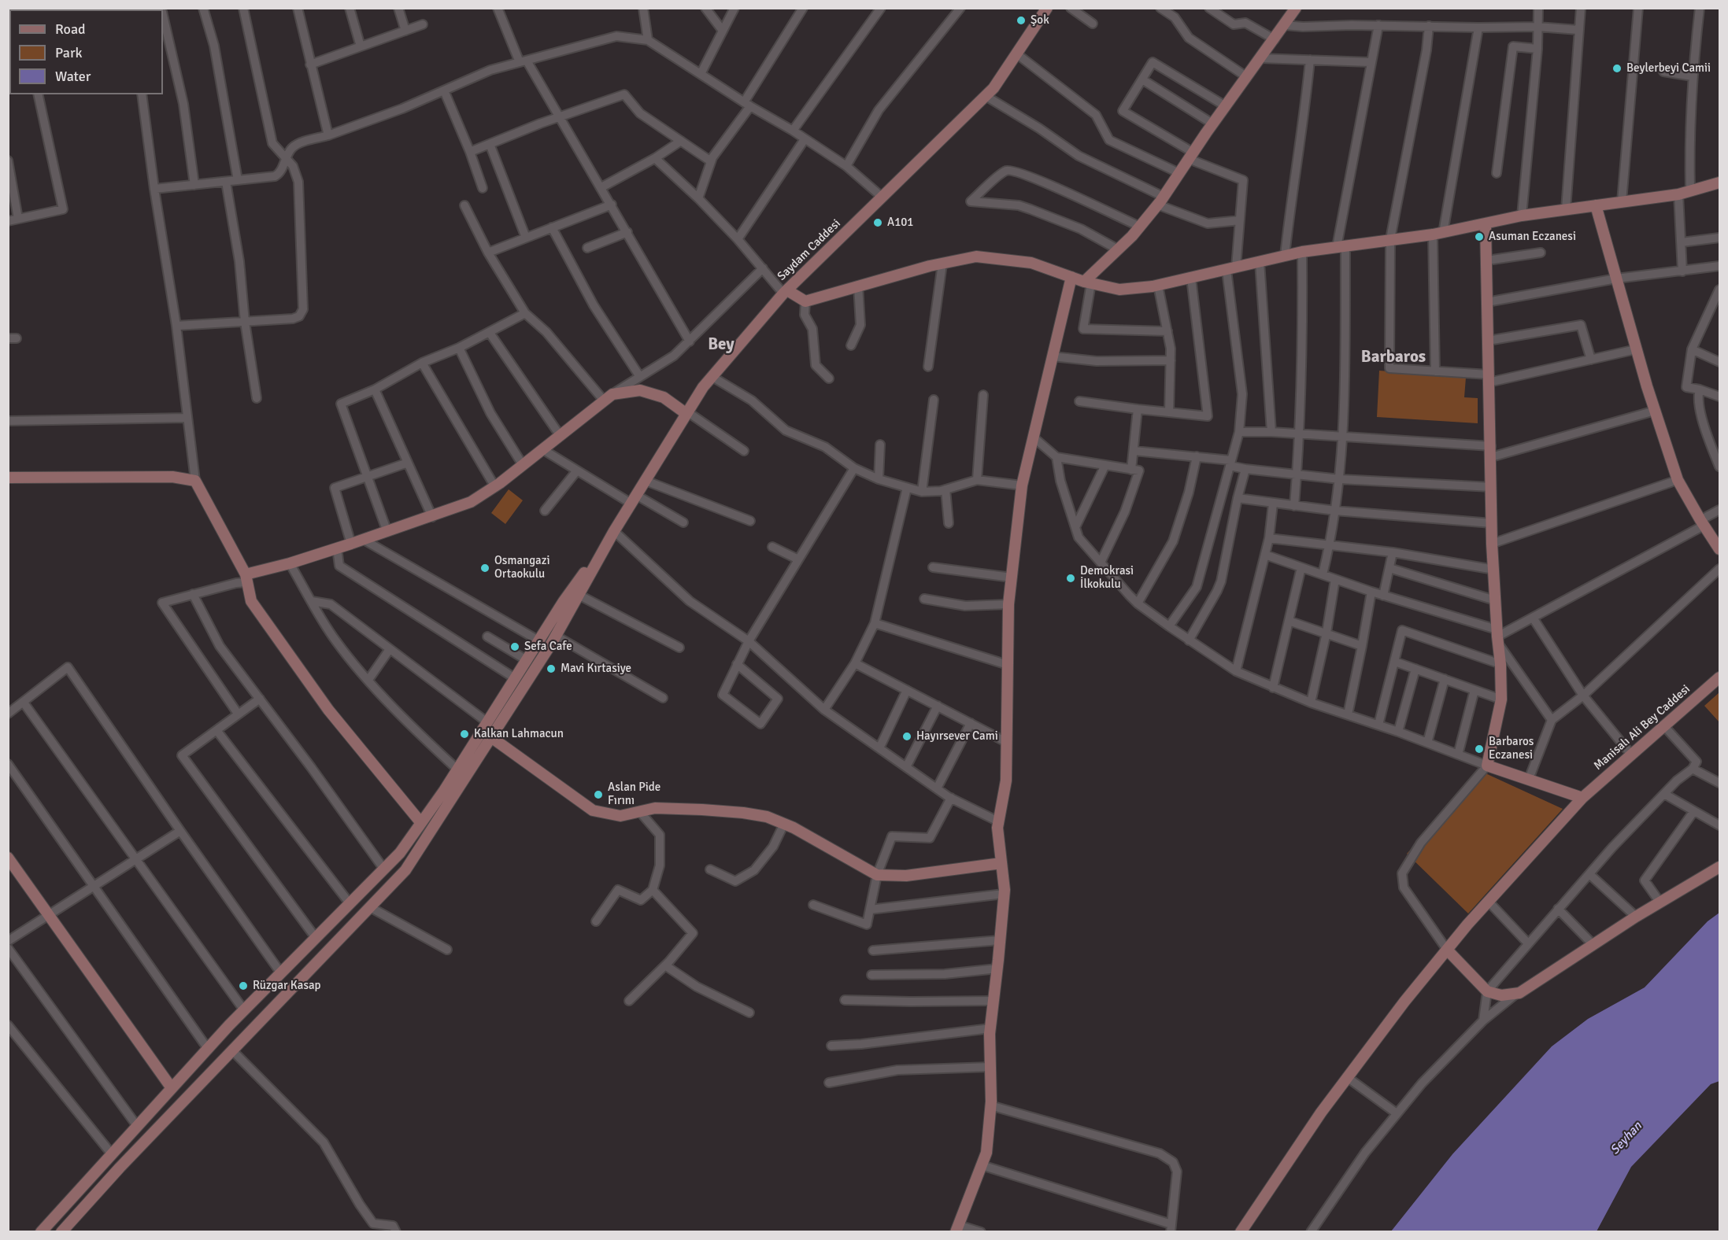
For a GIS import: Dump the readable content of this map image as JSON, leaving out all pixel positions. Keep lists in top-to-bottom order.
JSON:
{
  "streets": {
    "street": ["Saydam Caddesi", "Manisalı Ali Bey Caddesi"]
  },
  "districts": ["Bey", "Barbaros"],
  "water": ["Seyhan"],
  "places": [
    "Şok",
    "Beylerbeyi Camii",
    "A101",
    "Asuman Eczanesi",
    "Osmangazi Ortaokulu",
    "Demokrasi İlkokulu",
    "Sefa Cafe",
    "Mavi Kırtasiye",
    "Kalkan Lahmacun",
    "Hayırsever Cami",
    "Barbaros Eczanesi",
    "Aslan Pide Fırını",
    "Rüzgar Kasap"
  ],
  "legend": ["Road", "Park", "Water"]
}
